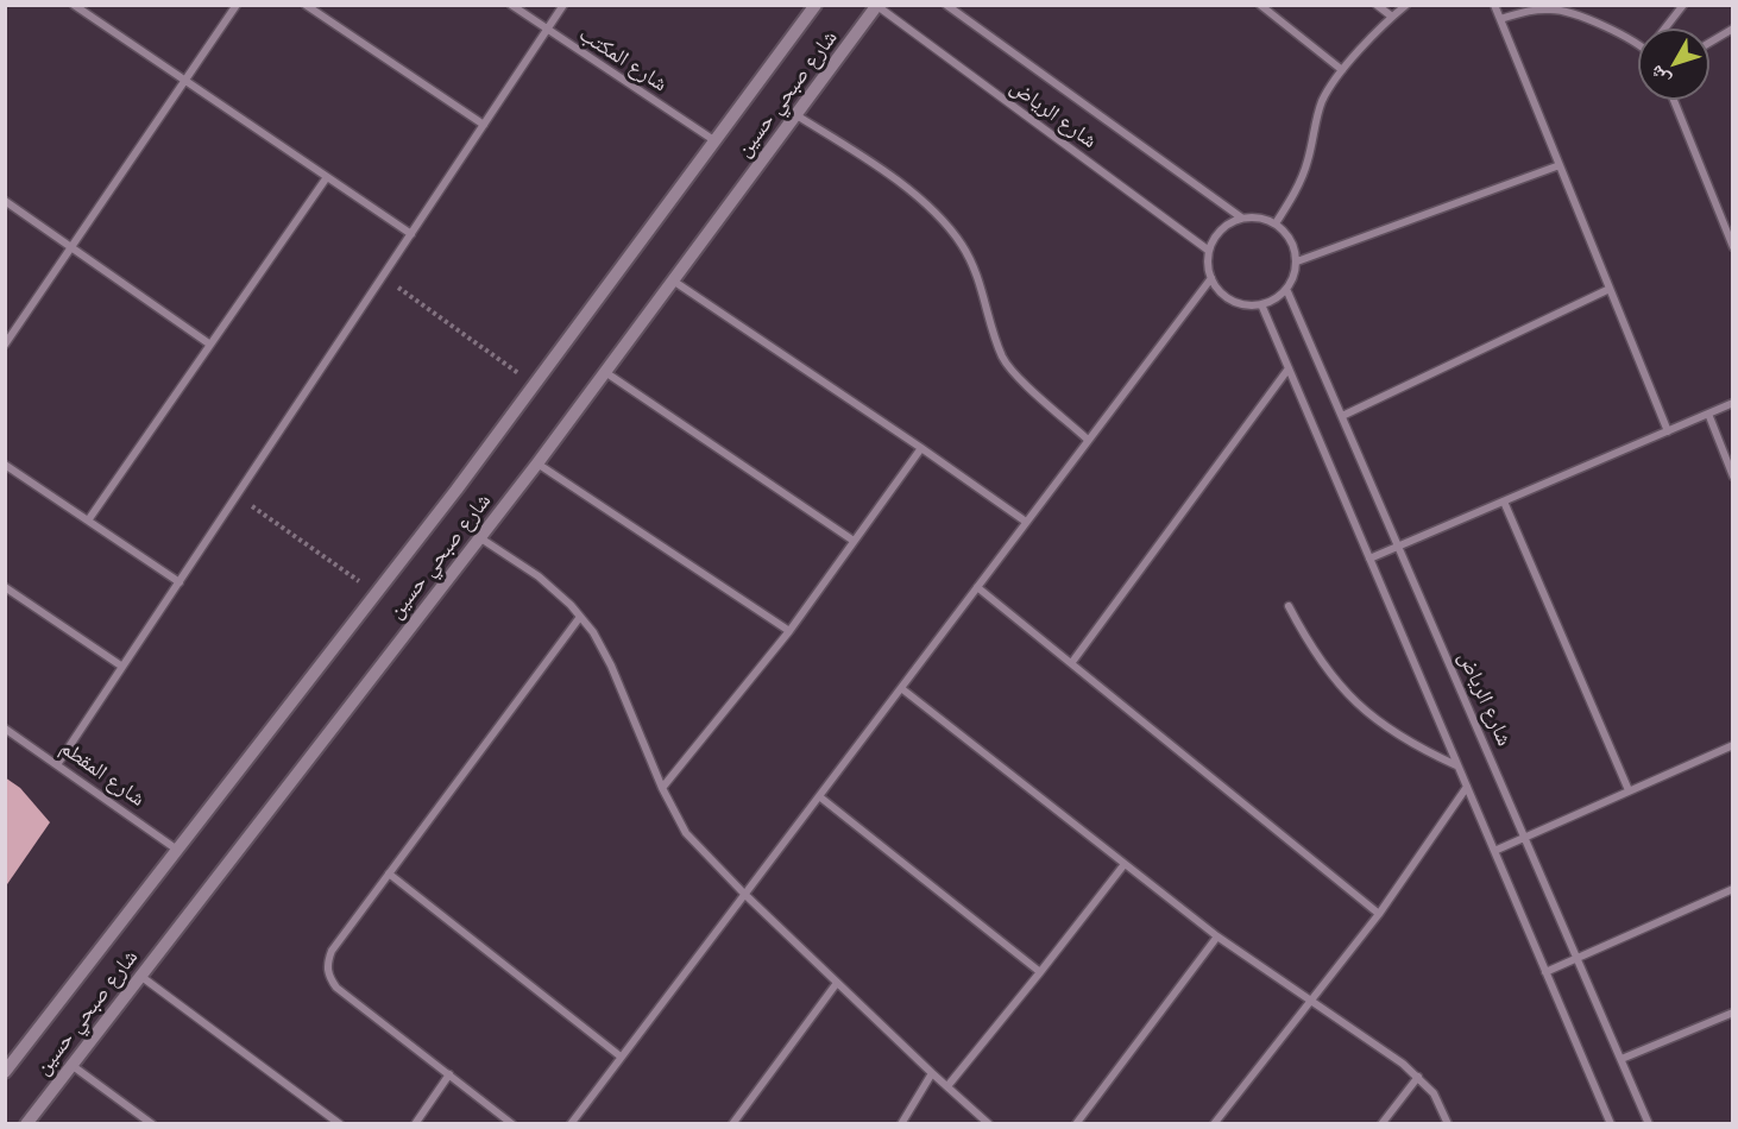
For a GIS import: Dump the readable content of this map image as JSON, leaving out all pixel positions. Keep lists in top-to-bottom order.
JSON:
{
  "streets": {
    "street": [
      "شارع المكتب",
      "شارع صبحي حسين",
      "شارع الرياض",
      "شارع المقطم"
    ]
  },
  "crossings": [
    ["شارع المكتب", "شارع صبحي حسين"],
    ["شارع صبحي حسين", "شارع الرياض"],
    ["شارع صبحي حسين", "شارع المقطم"]
  ],
  "north": "bottom left"
}
